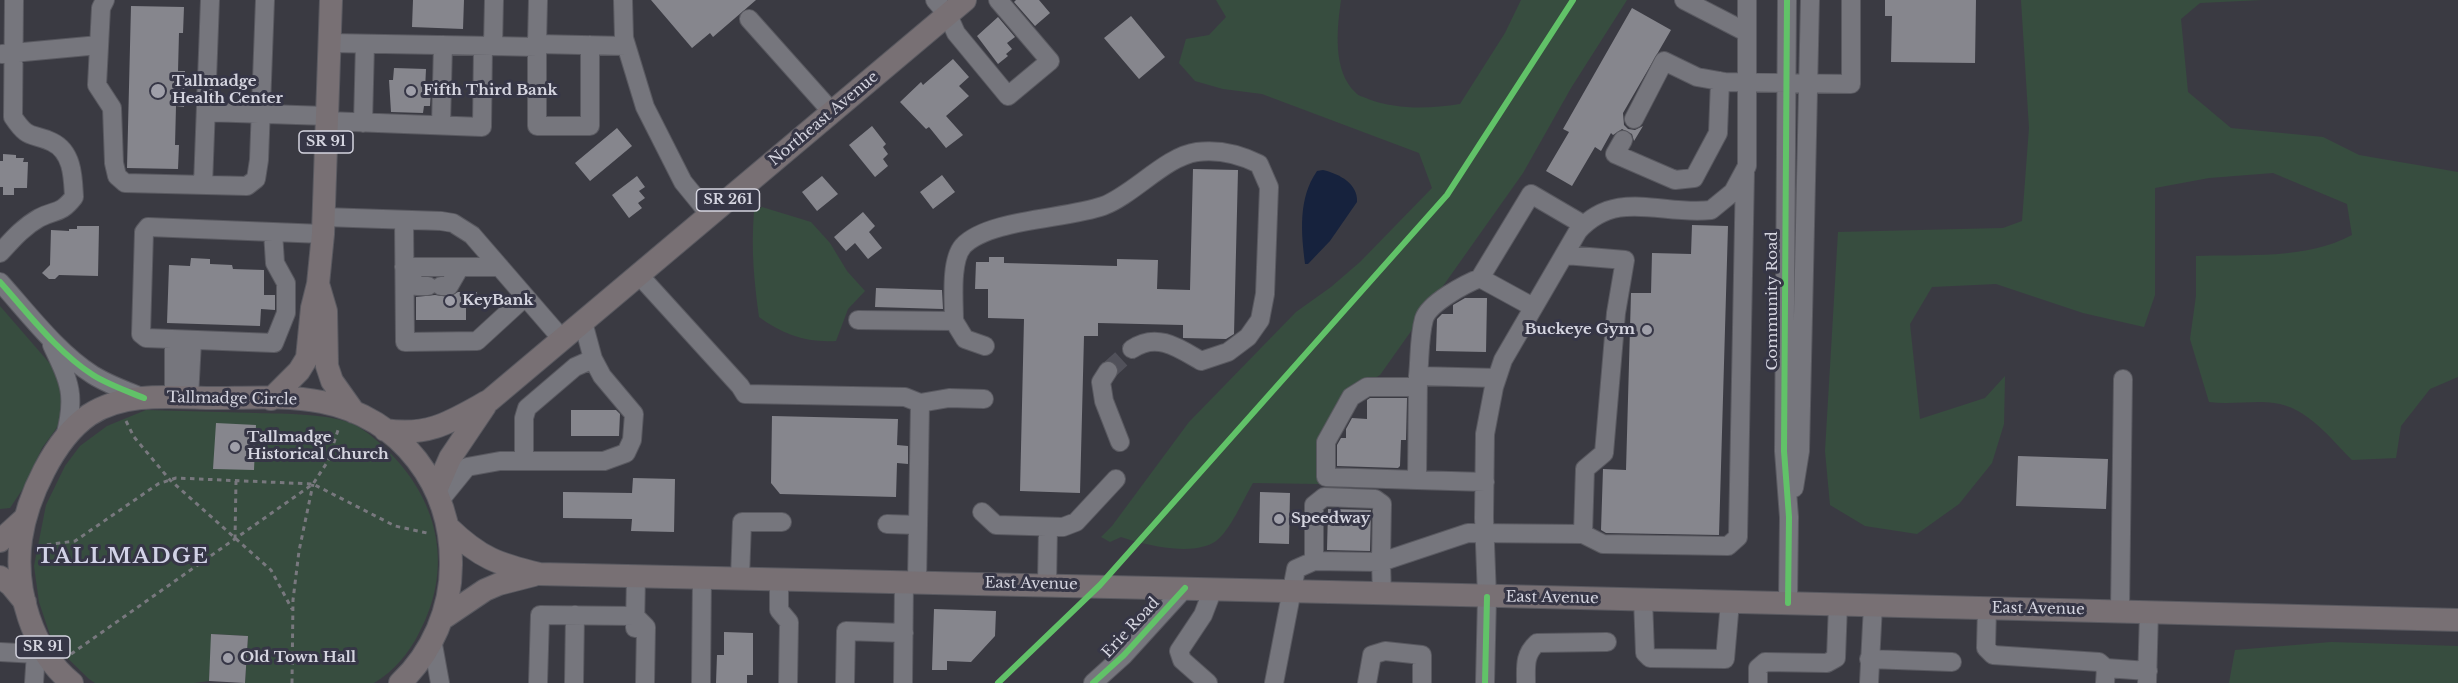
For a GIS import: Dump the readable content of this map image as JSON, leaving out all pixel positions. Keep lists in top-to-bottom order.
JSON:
{
  "streets": {
    "main road": [
      "Northeast Avenue",
      "SR 91",
      "SR 261",
      "Tallmadge Circle",
      "East Avenue"
    ],
    "street": ["Community Road", "Erie Road"]
  },
  "crossings": [
    ["Northeast Avenue", "Tallmadge Circle"],
    ["SR 91", "Tallmadge Circle"],
    ["Community Road", "East Avenue"],
    ["Tallmadge Circle", "East Avenue"],
    ["East Avenue", "Erie Road"]
  ],
  "districts": ["TALLMADGE"],
  "places": [
    "Tallmadge Health Center",
    "Fifth Third Bank",
    "KeyBank",
    "Buckeye Gym",
    "Tallmadge Historical Church",
    "Speedway",
    "Old Town Hall"
  ]
}
